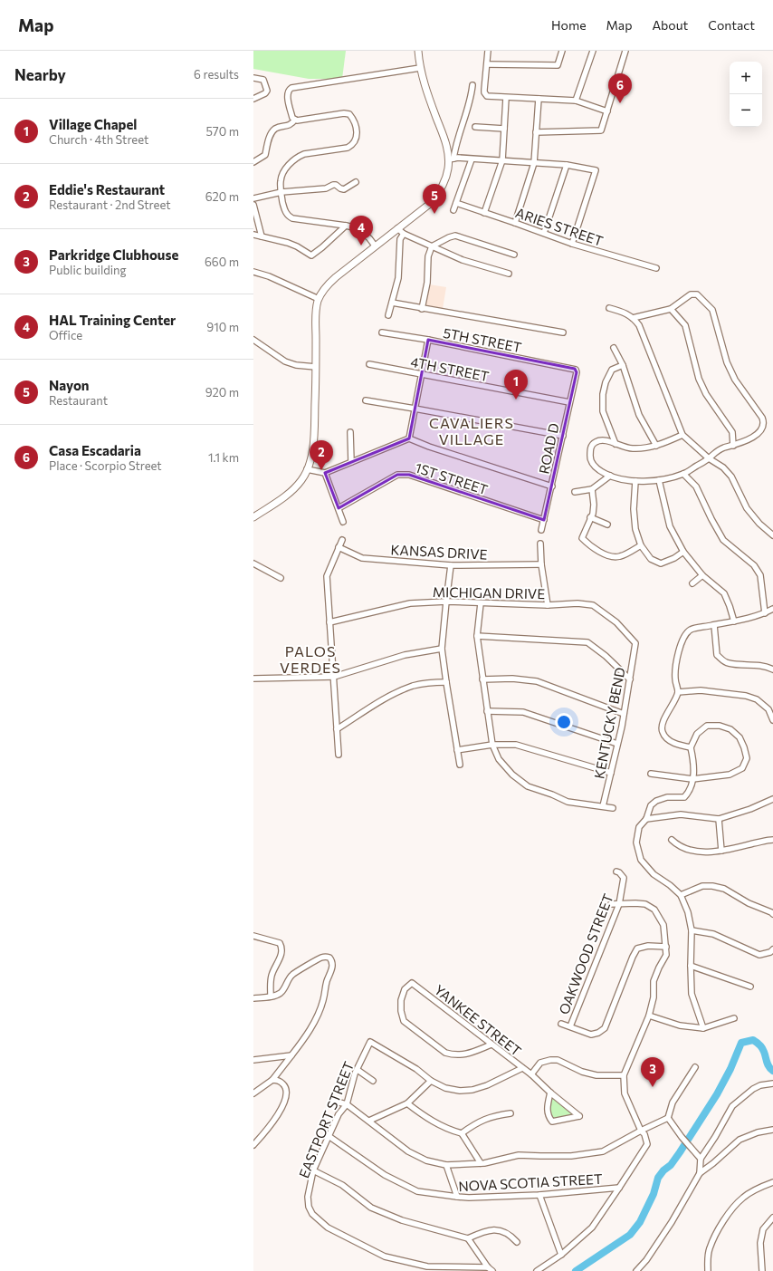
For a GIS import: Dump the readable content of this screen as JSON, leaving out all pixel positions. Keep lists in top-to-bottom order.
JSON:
{
  "streets": {
    "street": [
      "ARIES STREET",
      "5TH STREET",
      "4TH STREET",
      "ROAD D",
      "1ST STREET",
      "KANSAS DRIVE",
      "MICHIGAN DRIVE",
      "KENTUCKY BEND",
      "OAKWOOD STREET",
      "YANKEE STREET",
      "EASTPORT STREET",
      "NOVA SCOTIA STREET"
    ]
  },
  "crossings": [
    ["5TH STREET", "ROAD D"],
    ["4TH STREET", "ROAD D"],
    ["ROAD D", "1ST STREET"],
    ["MICHIGAN DRIVE", "KENTUCKY BEND"],
    ["EASTPORT STREET", "NOVA SCOTIA STREET"]
  ],
  "districts": ["CAVALIERS VILLAGE", "PALOS VERDES"],
  "page": {
    "header": "Map",
    "nav": [
      "Home",
      "Map",
      "About",
      "Contact"
    ],
    "heading": ["Nearby", "6 results"],
    "map_buttons": ["+", "−"],
    "pins": [
      "6",
      "5",
      "4",
      "1",
      "2",
      "3"
    ],
    "list": [
      {
        "mark": "1",
        "name": "Village Chapel",
        "note": "Church · 4th Street",
        "value": "570 m"
      },
      {
        "mark": "2",
        "name": "Eddie's Restaurant",
        "note": "Restaurant · 2nd Street",
        "value": "620 m"
      },
      {
        "mark": "3",
        "name": "Parkridge Clubhouse",
        "note": "Public building",
        "value": "660 m"
      },
      {
        "mark": "4",
        "name": "HAL Training Center",
        "note": "Office",
        "value": "910 m"
      },
      {
        "mark": "5",
        "name": "Nayon",
        "note": "Restaurant",
        "value": "920 m"
      },
      {
        "mark": "6",
        "name": "Casa Escadaria",
        "note": "Place · Scorpio Street",
        "value": "1.1 km"
      }
    ]
  }
}
